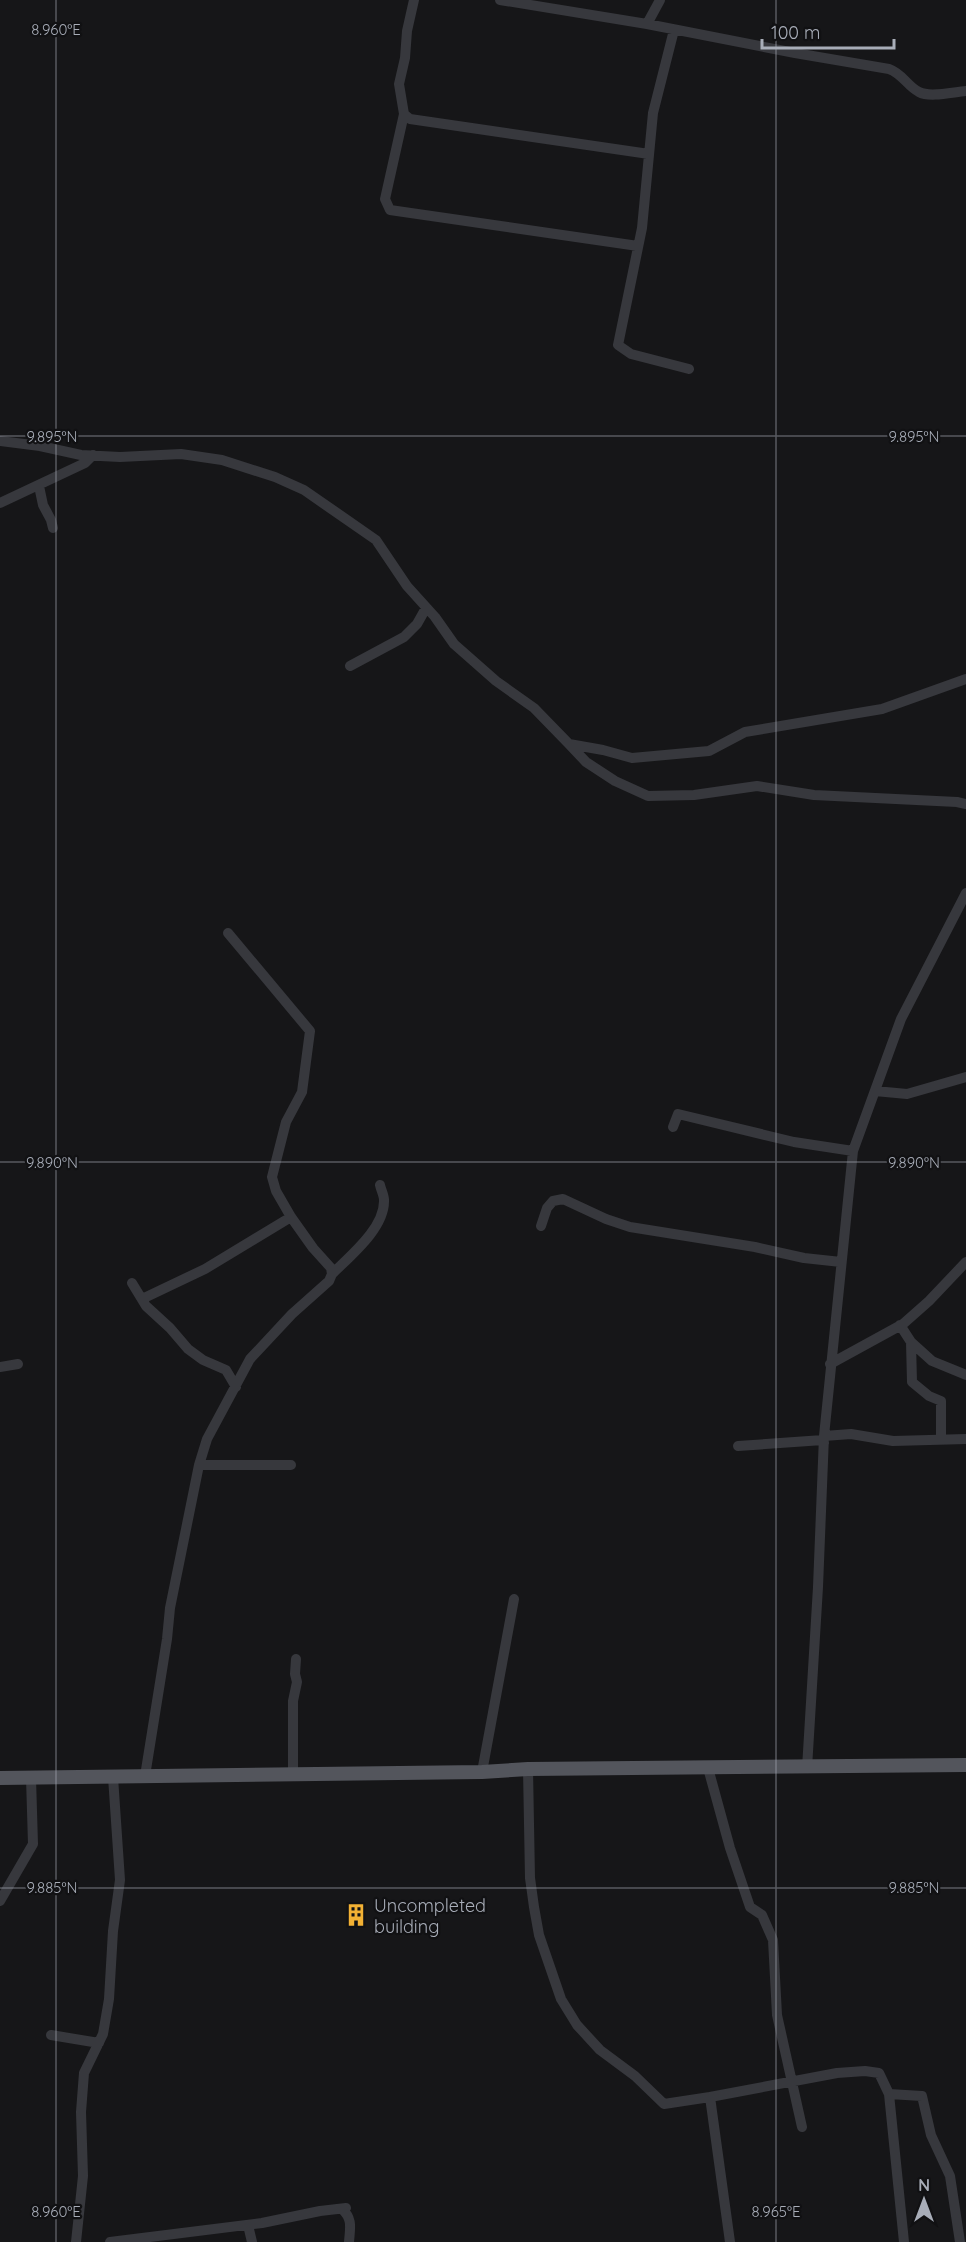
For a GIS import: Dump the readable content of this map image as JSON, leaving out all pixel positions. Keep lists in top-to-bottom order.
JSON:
{
  "places": {
    "building": ["Uncompleted building"]
  },
  "scale_bar": "100 m",
  "north": "top",
  "coordinates": [
    "8.960°E",
    "9.895°N",
    "9.890°N",
    "9.885°N",
    "8.965°E"
  ]
}
